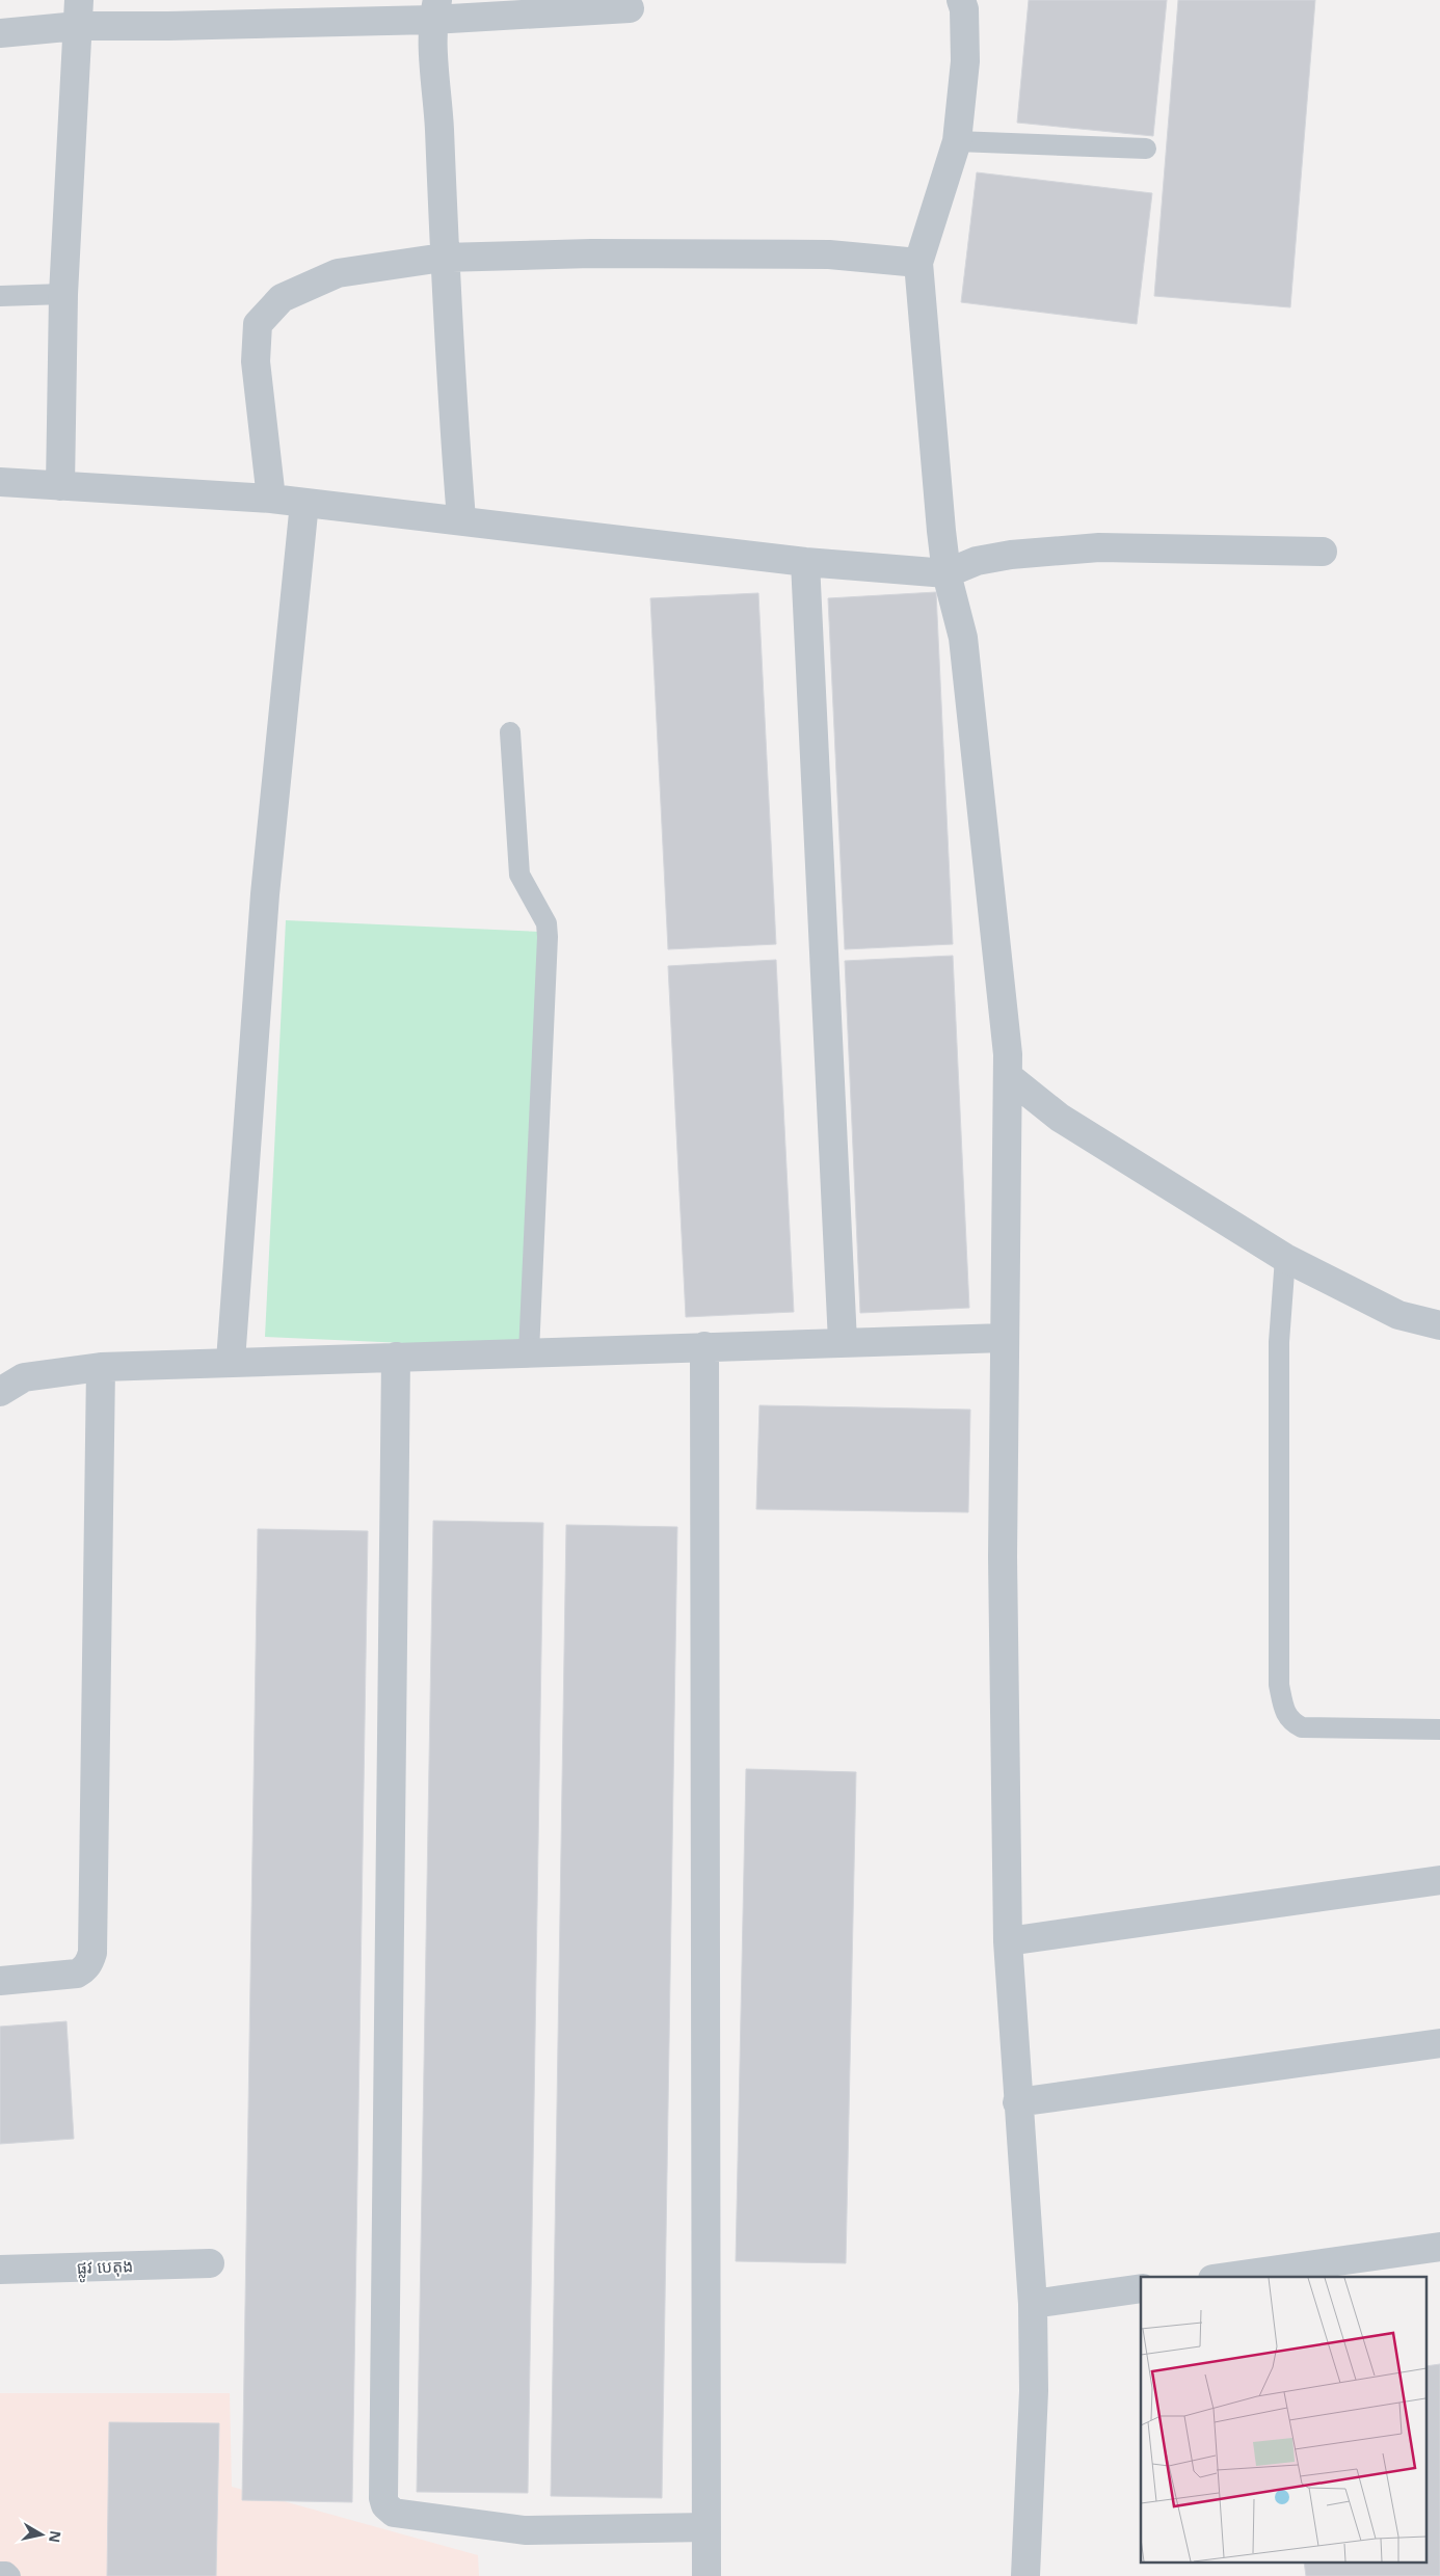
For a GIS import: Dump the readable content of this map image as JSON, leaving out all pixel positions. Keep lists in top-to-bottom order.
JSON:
{
  "streets": {
    "street": ["ផ្លូវ បេតុង"]
  },
  "north": "right"
}
